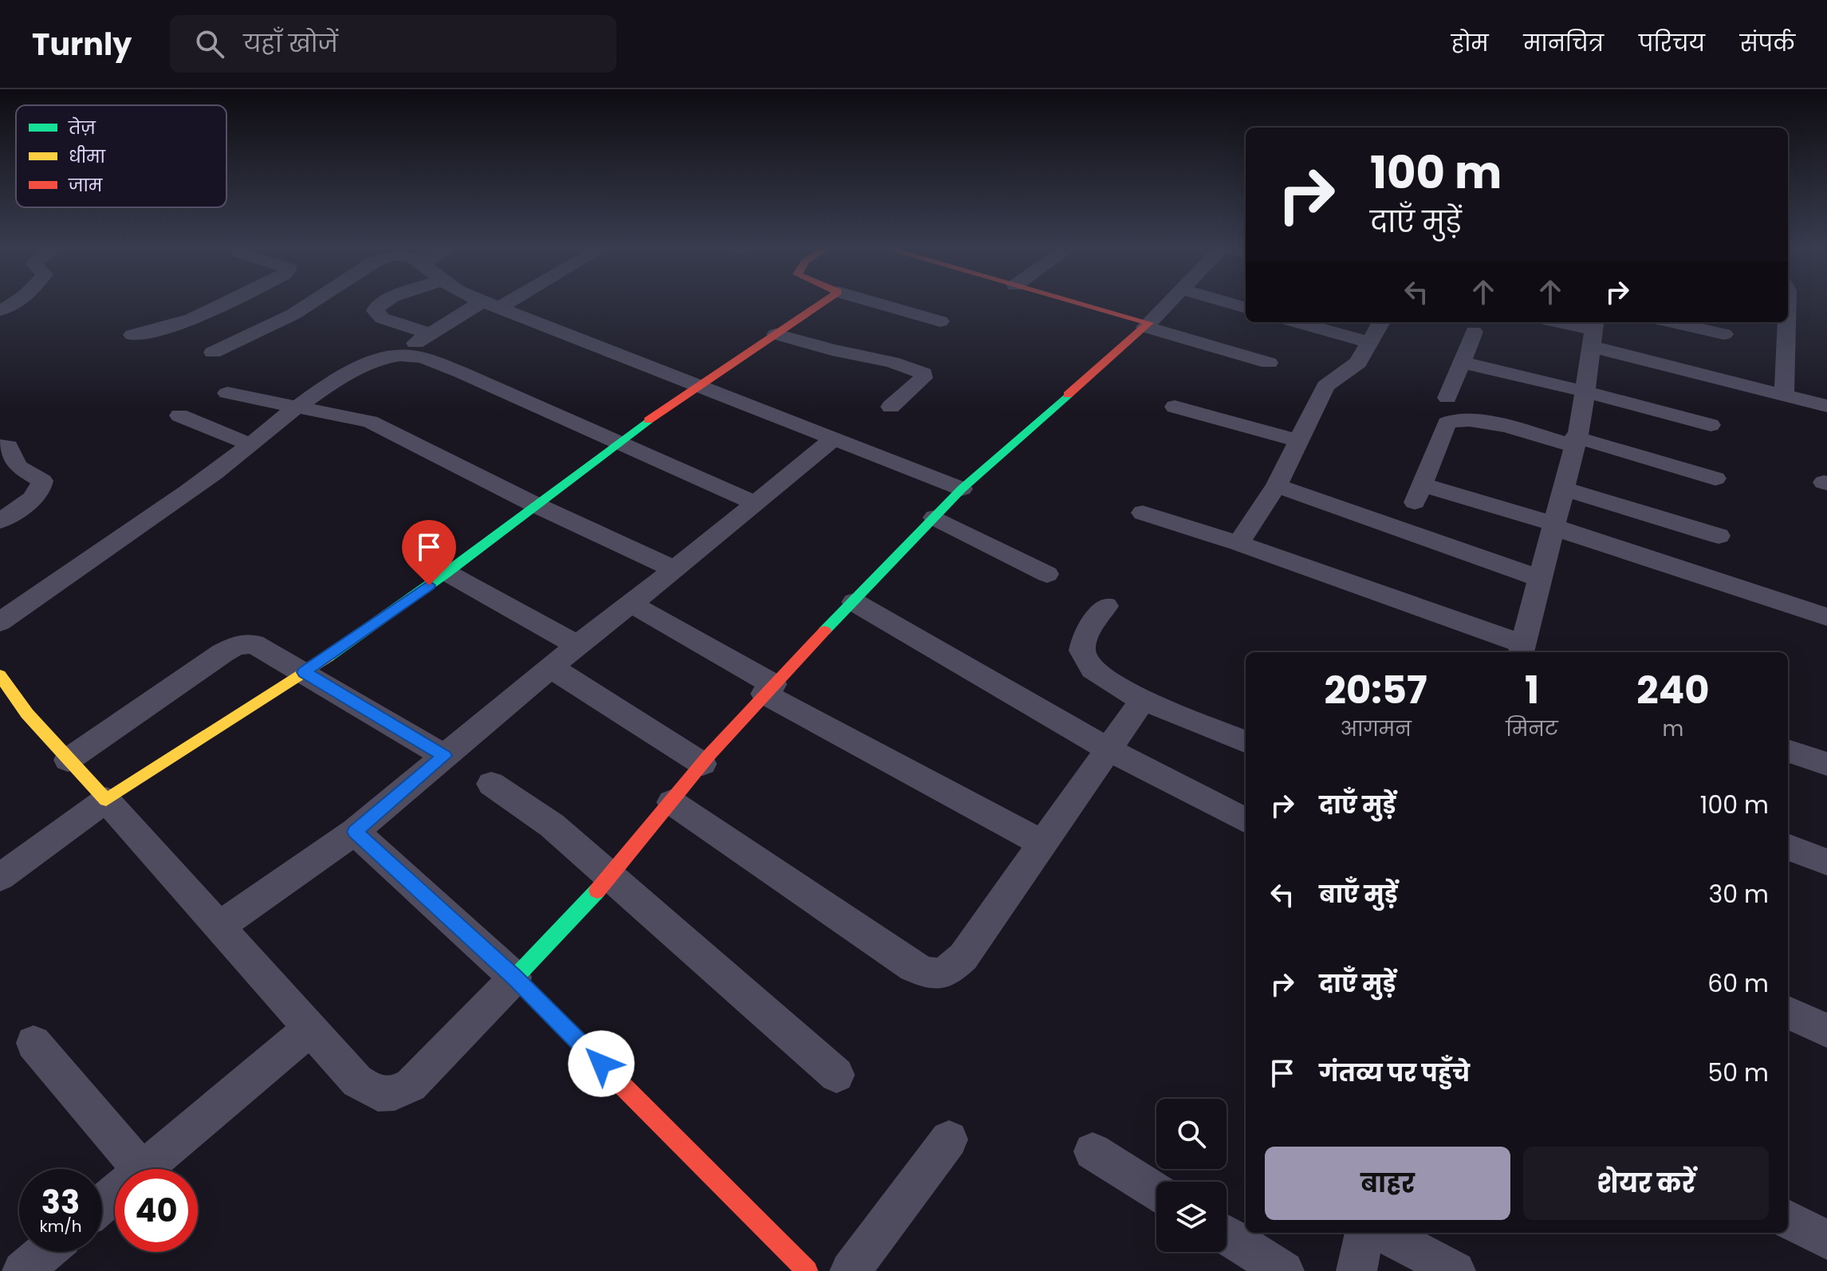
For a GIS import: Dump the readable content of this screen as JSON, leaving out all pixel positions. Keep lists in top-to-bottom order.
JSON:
{
  "legend": ["तेज़", "धीमा", "जाम"],
  "page": {
    "header": "Turnly",
    "search": "यहाँ खोजें",
    "nav": [
      "होम",
      "मानचित्र",
      "परिचय",
      "संपर्क"
    ],
    "turn": ["100 m", "दाएँ मुड़ें"],
    "eta": [
      "20:57",
      "आगमन",
      "1",
      "मिनट",
      "240",
      "m"
    ],
    "list": [
      {
        "name": "दाएँ मुड़ें",
        "value": "100 m"
      },
      {
        "name": "बाएँ मुड़ें",
        "value": "30 m"
      },
      {
        "name": "दाएँ मुड़ें",
        "value": "60 m"
      },
      {
        "name": "गंतव्य पर पहुँचे",
        "value": "50 m"
      }
    ],
    "buttons": ["बाहर", "शेयर करें"],
    "speed": "33 km/h",
    "limit": "40"
  }
}
